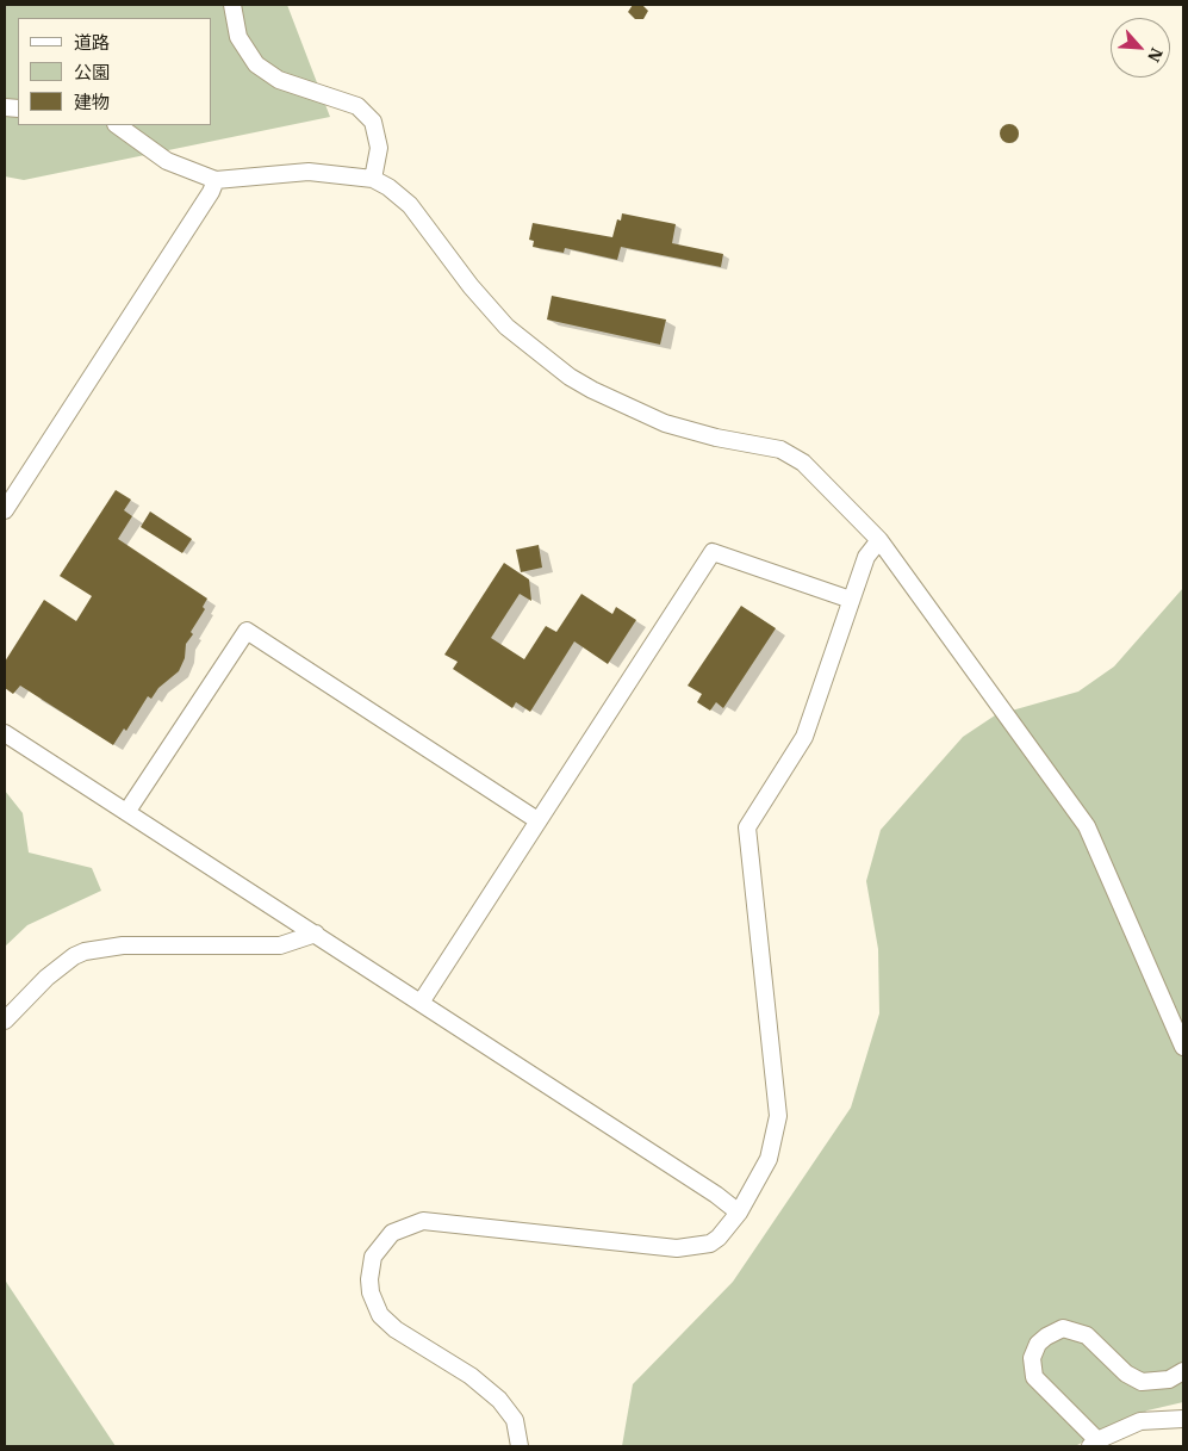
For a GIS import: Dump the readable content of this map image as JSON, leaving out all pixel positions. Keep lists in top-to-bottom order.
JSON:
{
  "legend": ["道路", "公園", "建物"],
  "north": "bottom right"
}
